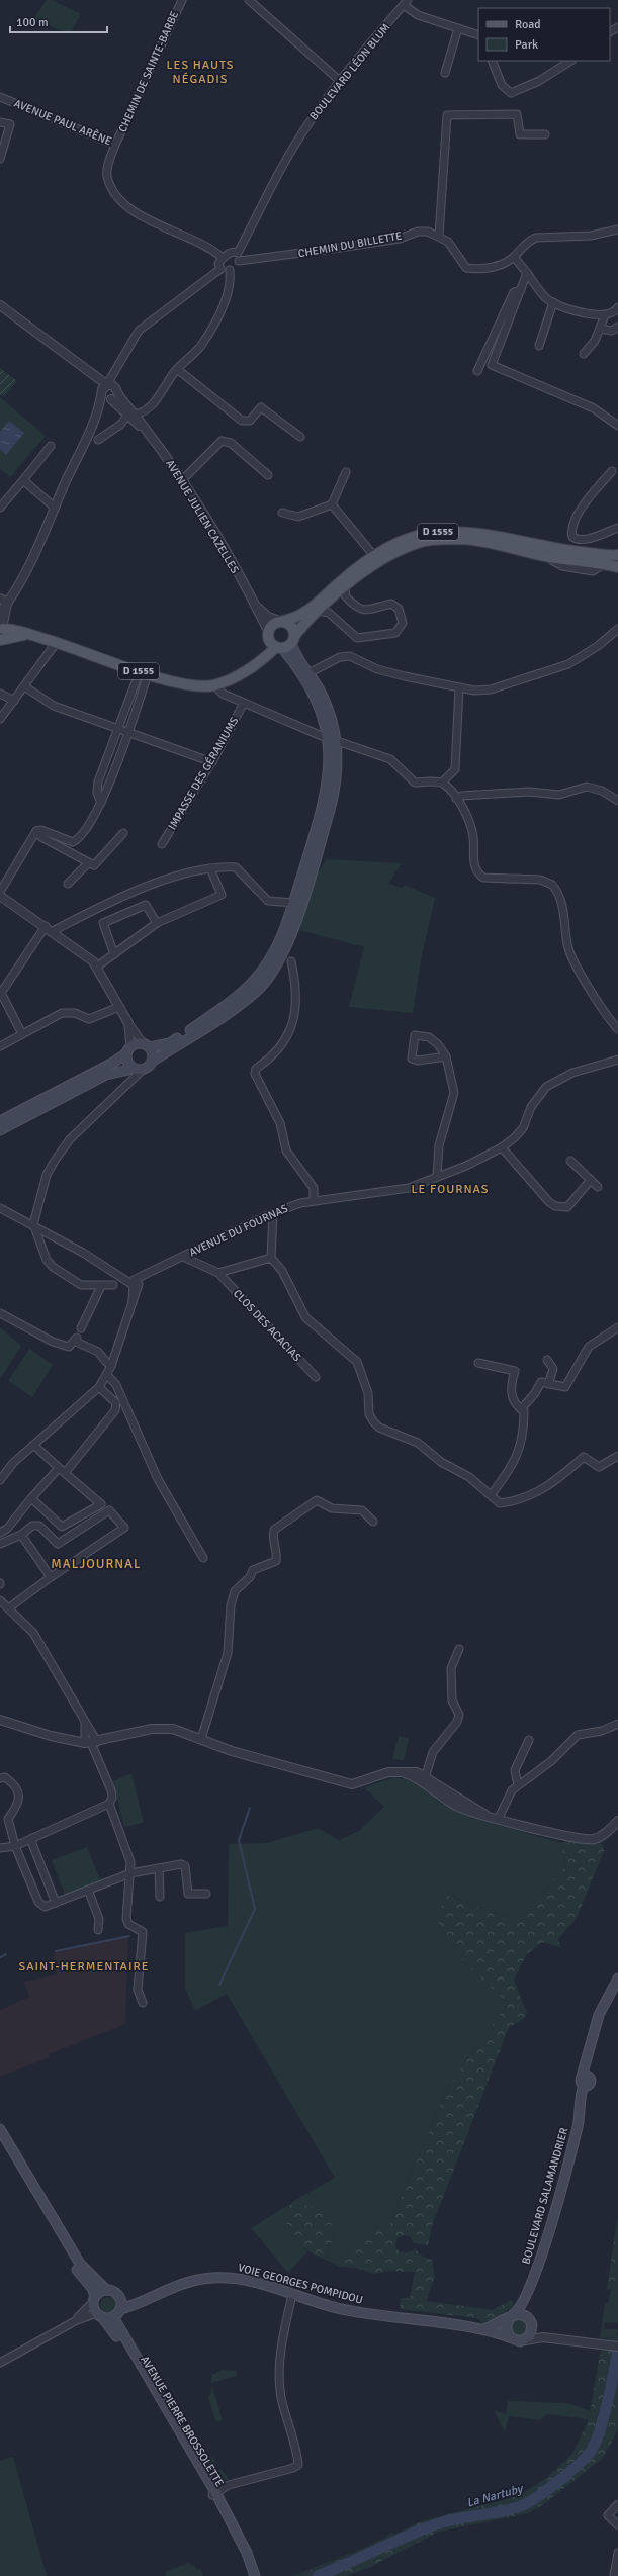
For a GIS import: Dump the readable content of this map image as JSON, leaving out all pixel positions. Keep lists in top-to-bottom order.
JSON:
{
  "streets": {
    "main road": [
      "D 1555",
      "BOULEVARD SALAMANDRIER",
      "VOIE GEORGES POMPIDOU",
      "AVENUE PIERRE BROSSOLETTE"
    ],
    "street": [
      "CHEMIN DE SAINTE-BARBE",
      "BOULEVARD LÉON BLUM",
      "AVENUE PAUL ARÈNE",
      "CHEMIN DU BILLETTE",
      "AVENUE JULIEN CAZELLES",
      "IMPASSE DES GÉRANIUMS",
      "AVENUE DU FOURNAS",
      "CLOS DES ACACIAS"
    ]
  },
  "crossings": [
    ["CHEMIN DE SAINTE-BARBE", "AVENUE PAUL ARÈNE"],
    ["AVENUE JULIEN CAZELLES", "D 1555"],
    ["BOULEVARD SALAMANDRIER", "VOIE GEORGES POMPIDOU"],
    ["VOIE GEORGES POMPIDOU", "AVENUE PIERRE BROSSOLETTE"]
  ],
  "districts": [
    "LES HAUTS NÉGADIS",
    "LE FOURNAS",
    "MALJOURNAL",
    "SAINT-HERMENTAIRE"
  ],
  "water": ["La Nartuby"],
  "legend": ["Road", "Park"],
  "scale_bar": "100 m"
}
